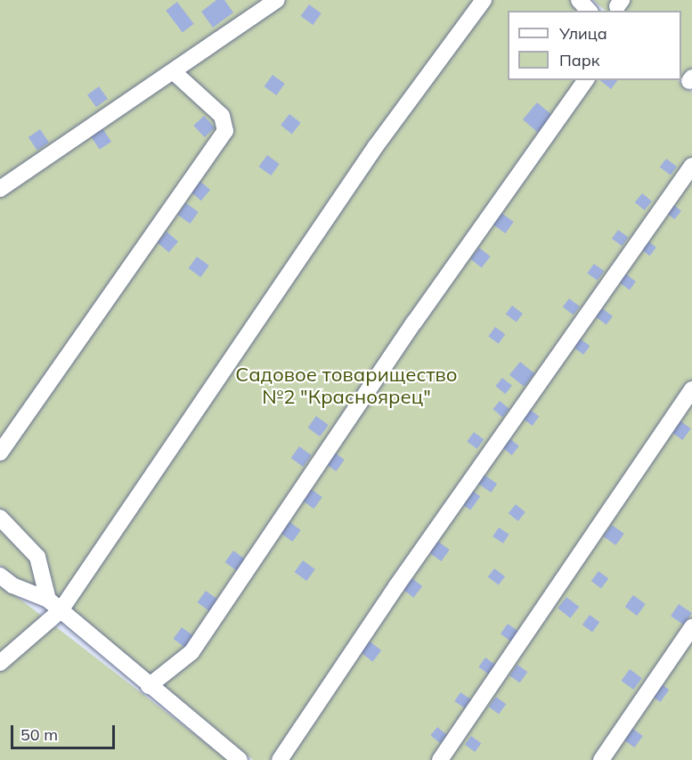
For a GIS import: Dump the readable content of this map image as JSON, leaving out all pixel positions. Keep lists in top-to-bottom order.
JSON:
{
  "parks": ["Садовое товарищество №2 \"Красноярец\""],
  "legend": ["Улица", "Парк"],
  "scale_bar": "50 m"
}
